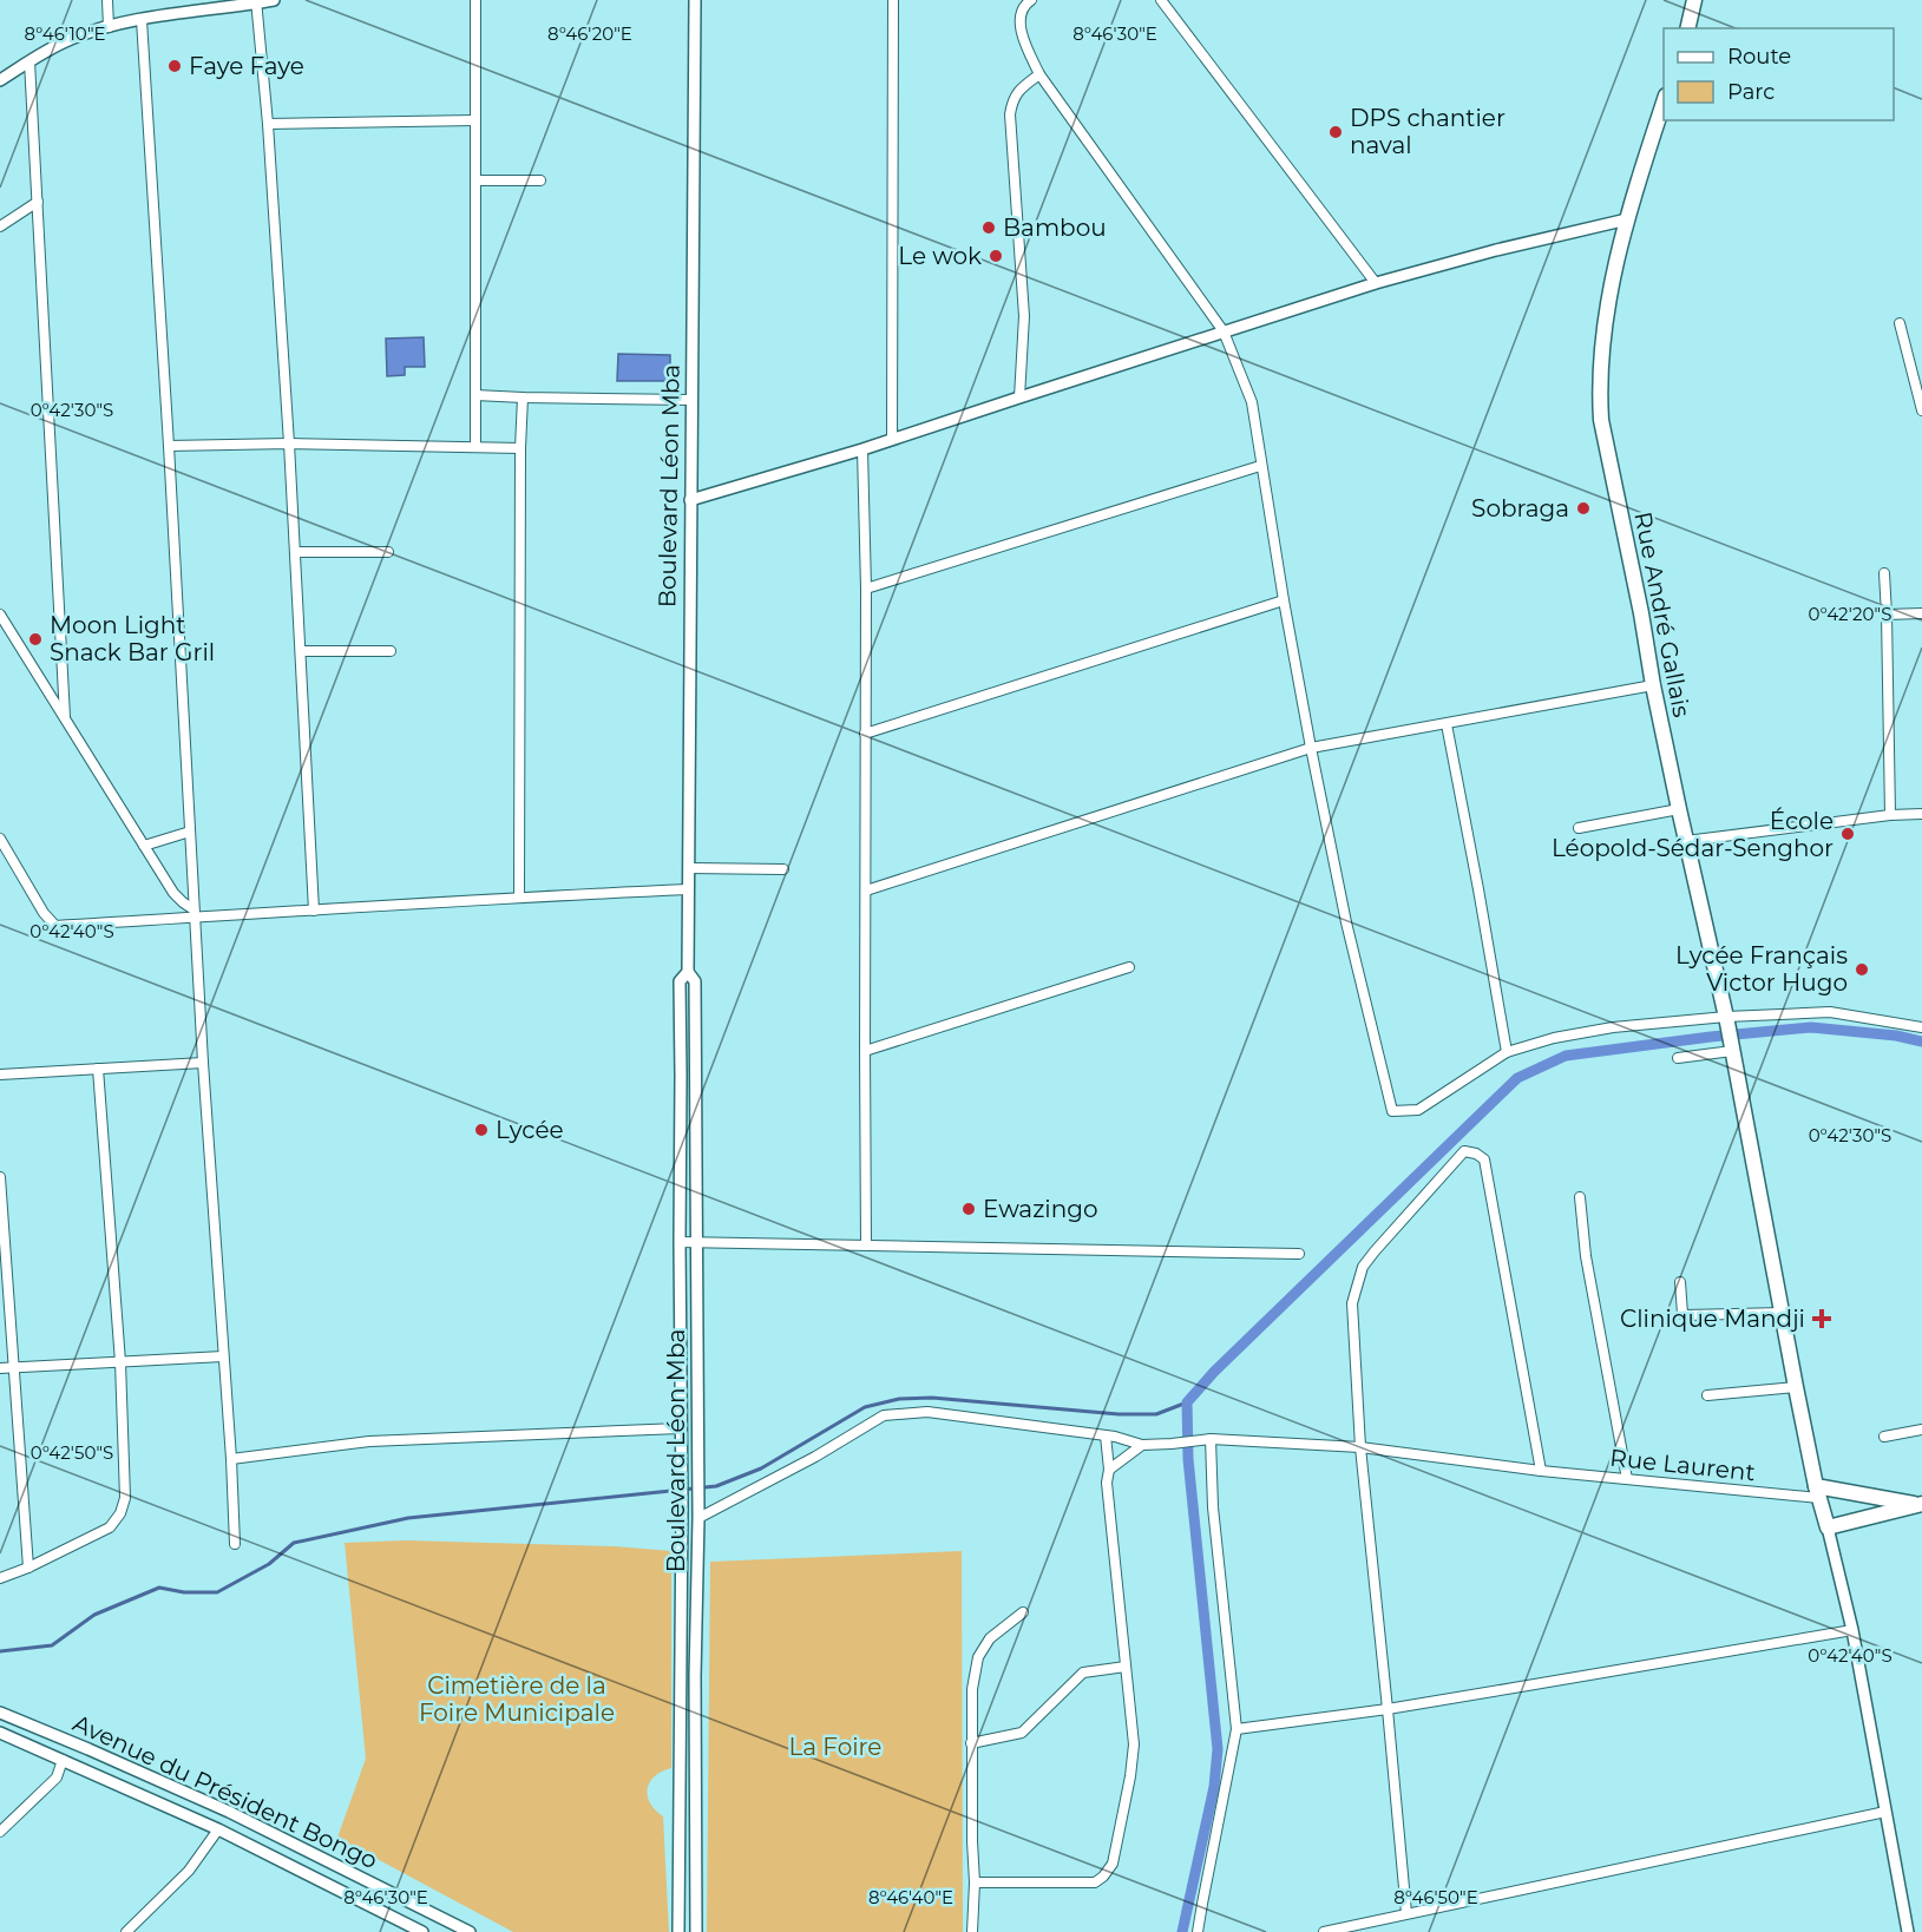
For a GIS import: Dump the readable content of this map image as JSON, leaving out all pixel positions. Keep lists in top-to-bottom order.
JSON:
{
  "streets": {
    "main road": ["Rue André Gallais"],
    "street": ["Boulevard Léon Mba", "Rue Laurent", "Avenue du Président Bongo"]
  },
  "crossings": [
    ["Boulevard Léon Mba", "Rue Laurent"],
    ["Rue André Gallais", "Rue Laurent"]
  ],
  "parks": ["Cimetière de la Foire Municipale", "La Foire"],
  "places": {
    "other": [
      "Faye Faye",
      "DPS chantier naval",
      "Bambou",
      "Le wok",
      "Sobraga",
      "Moon Light Snack Bar Gril",
      "École Léopold-Sédar-Senghor",
      "Lycée Français Victor Hugo",
      "Lycée",
      "Ewazingo"
    ],
    "health": ["Clinique Mandji"]
  },
  "legend": ["Route", "Parc"],
  "coordinates": [
    "8°46'10\"E",
    "8°46'20\"E",
    "8°46'30\"E",
    "0°42'30\"S",
    "0°42'20\"S",
    "0°42'40\"S",
    "0°42'50\"S",
    "8°46'40\"E",
    "8°46'50\"E"
  ]
}
